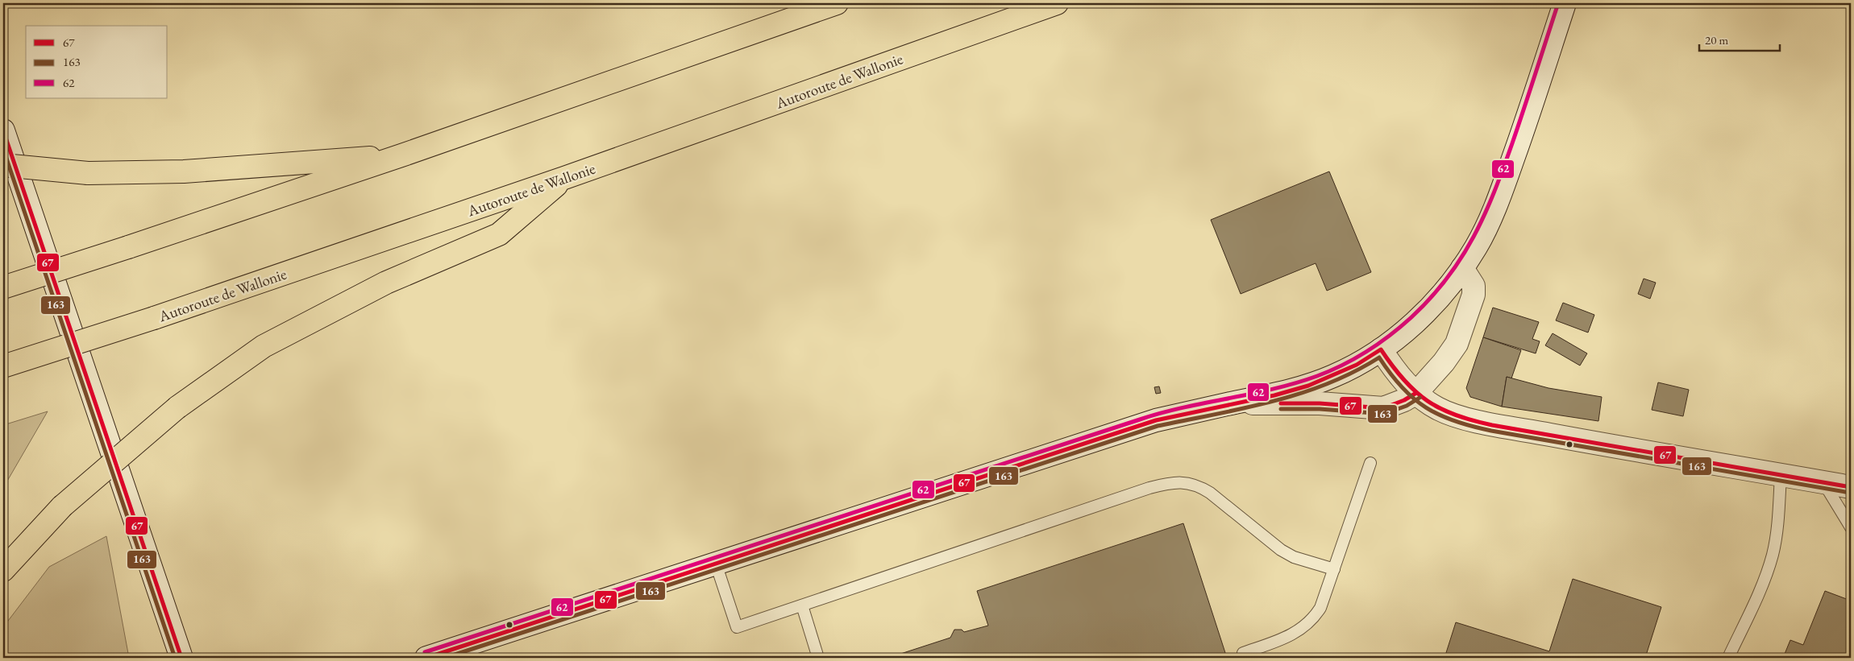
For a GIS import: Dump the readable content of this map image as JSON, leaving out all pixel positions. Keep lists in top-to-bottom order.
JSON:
{
  "streets": {
    "highway": ["Autoroute de Wallonie"]
  },
  "lines": ["transit line 62", "transit line 67", "transit line 163"],
  "legend": ["67", "163", "62"],
  "scale_bar": "20 m"
}
